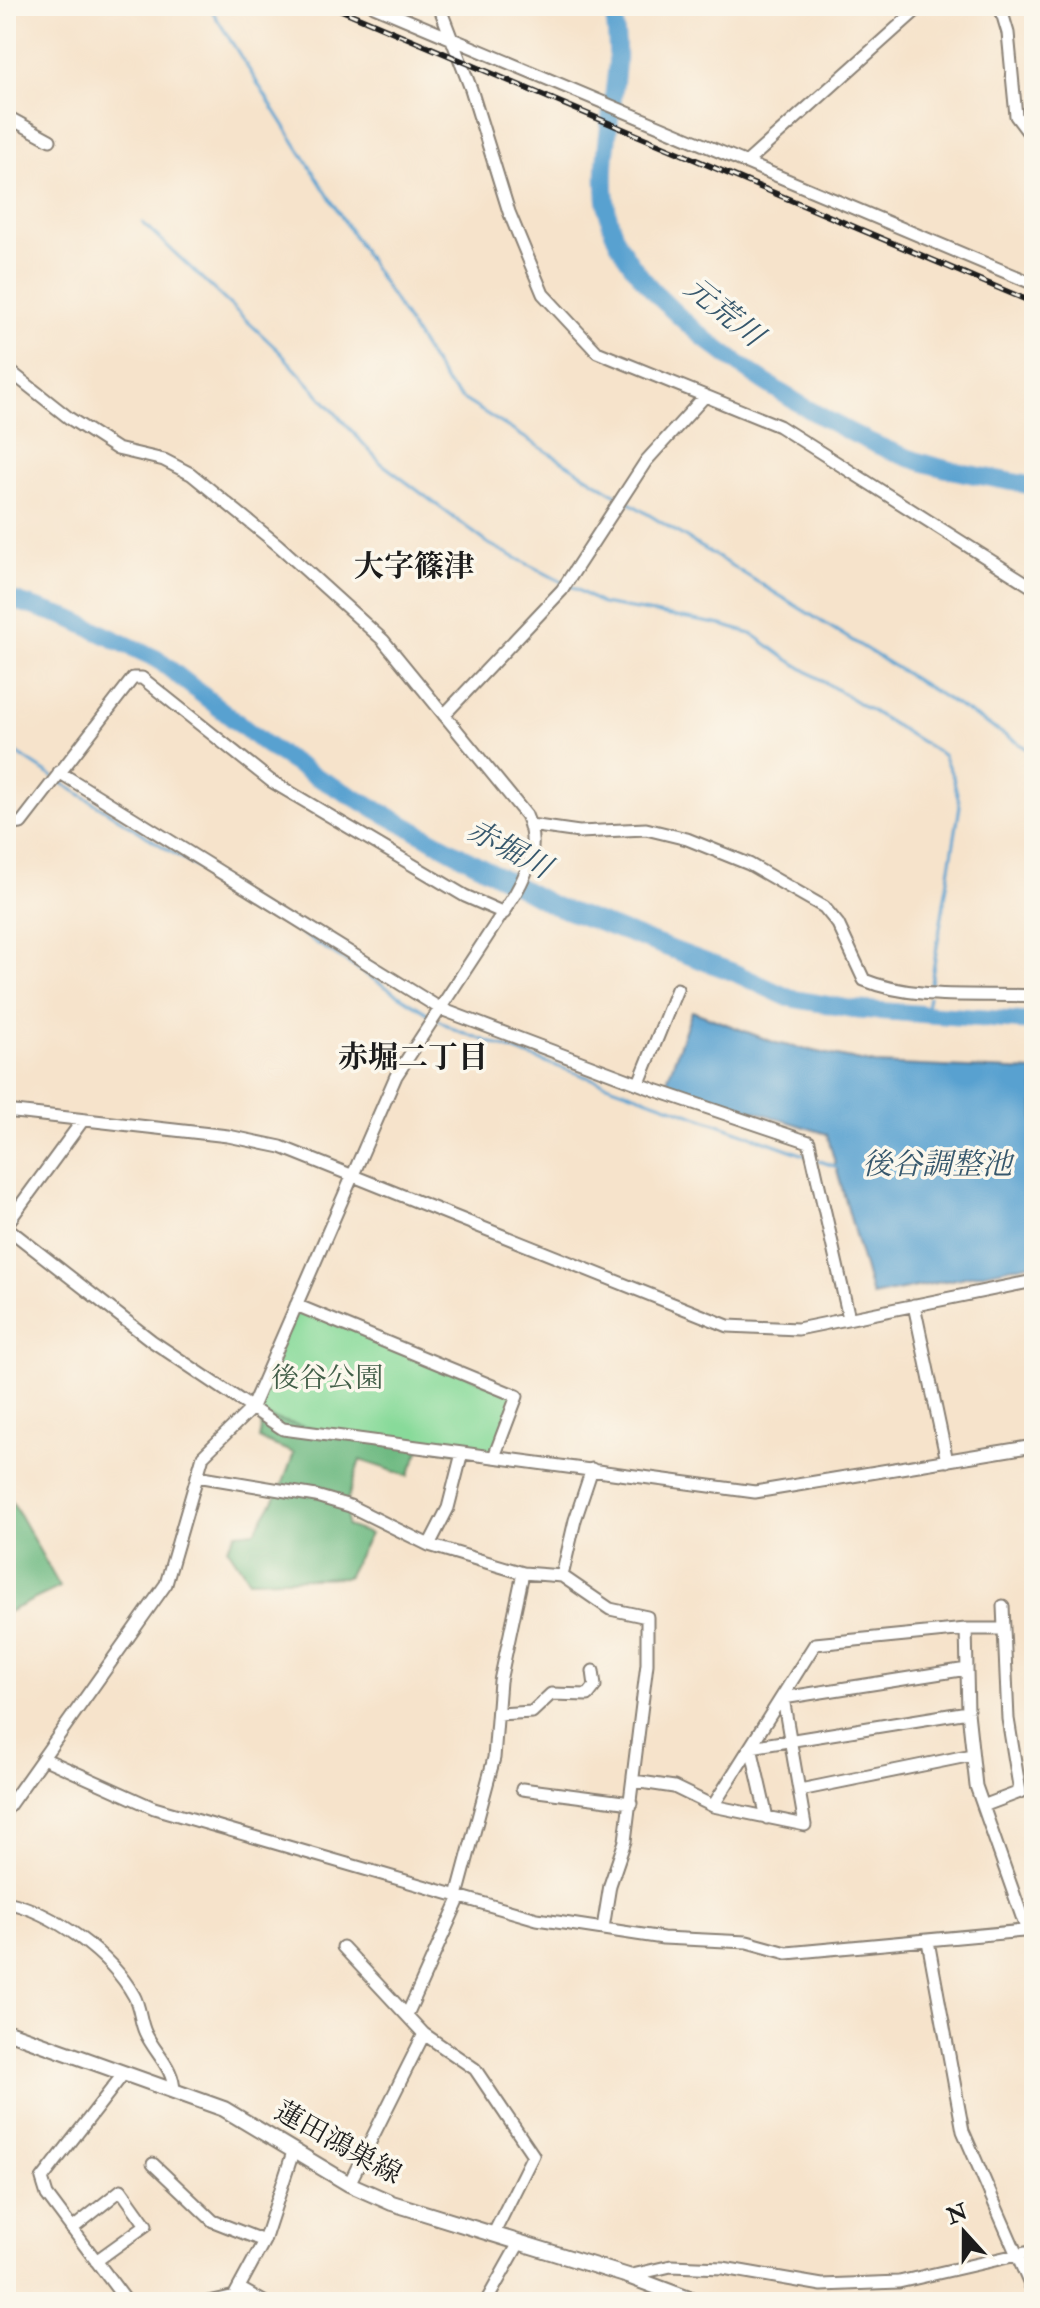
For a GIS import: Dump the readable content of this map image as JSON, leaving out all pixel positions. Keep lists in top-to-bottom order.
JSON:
{
  "streets": {
    "main road": ["蓮田鴻巣線"]
  },
  "districts": ["大字篠津", "赤堀二丁目"],
  "water": ["元荒川", "赤堀川", "後谷調整池"],
  "parks": ["後谷公園"],
  "north": "top"
}
